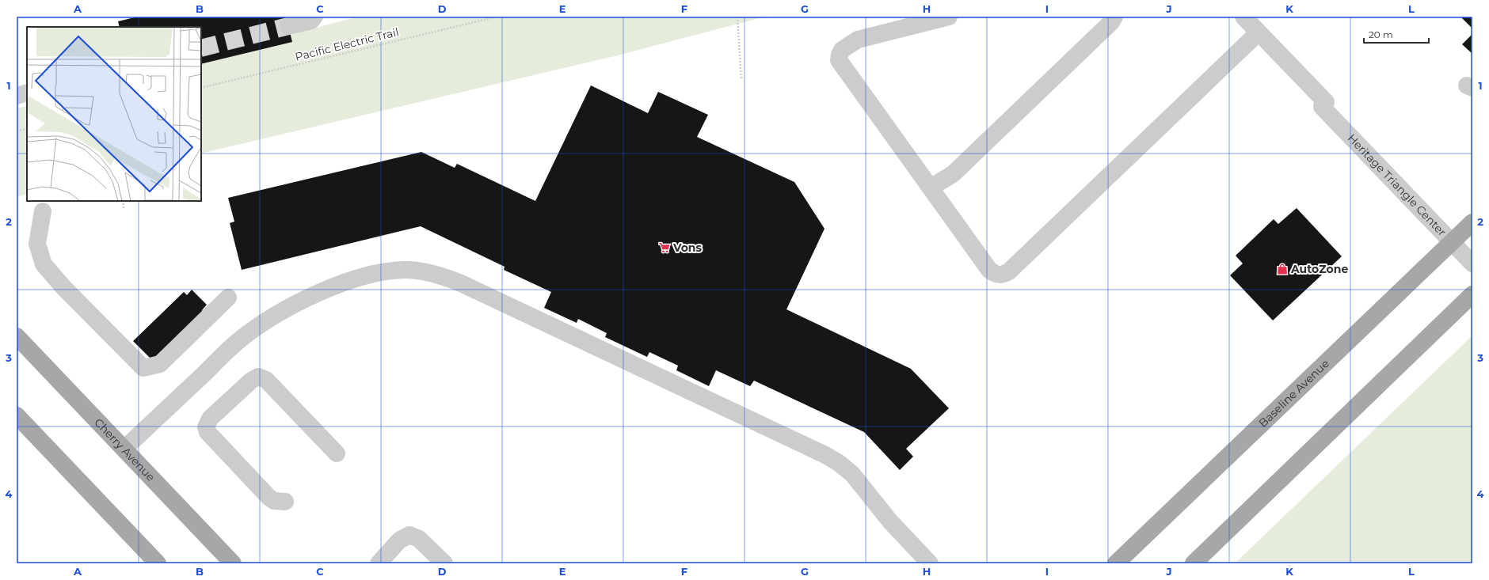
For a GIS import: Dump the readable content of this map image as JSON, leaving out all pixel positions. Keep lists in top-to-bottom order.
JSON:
{
  "streets": {
    "main road": ["Baseline Avenue", "Cherry Avenue"],
    "lane": ["Heritage Triangle Center"],
    "path": ["Pacific Electric Trail"]
  },
  "crossings": [
    ["Heritage Triangle Center", "Baseline Avenue"]
  ],
  "places": {
    "supermarket": ["Vons"],
    "shop": ["AutoZone"]
  },
  "scale_bar": "20 m",
  "grid": {
    "columns": [
      "A",
      "B",
      "C",
      "D",
      "E",
      "F",
      "G",
      "H",
      "I",
      "J",
      "K",
      "L"
    ],
    "rows": [
      "1",
      "2",
      "3",
      "4"
    ]
  }
}
